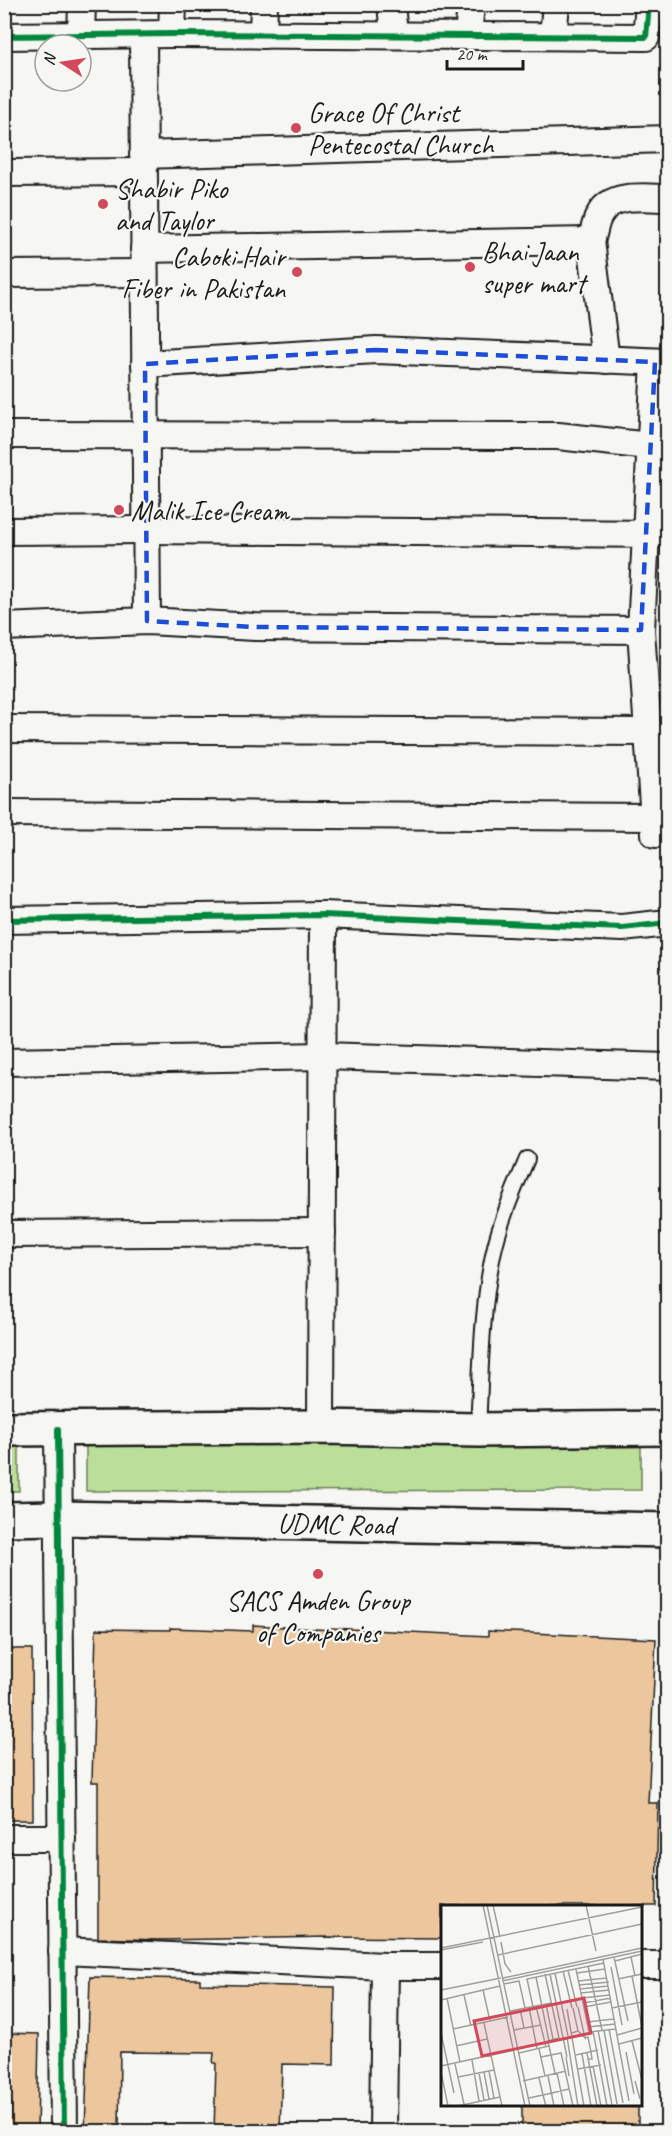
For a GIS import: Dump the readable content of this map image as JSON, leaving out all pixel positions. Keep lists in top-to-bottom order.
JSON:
{
  "streets": {
    "main road": ["UDMC Road"]
  },
  "places": [
    "Grace Of Christ Pentecostal Church",
    "Shabir Piko and Taylor",
    "Bhai Jaan super mart",
    "Caboki Hair Fiber in Pakistan",
    "Malik Ice Cream",
    "SACS Amden Group of Companies"
  ],
  "scale_bar": "20 m",
  "north": "left"
}
